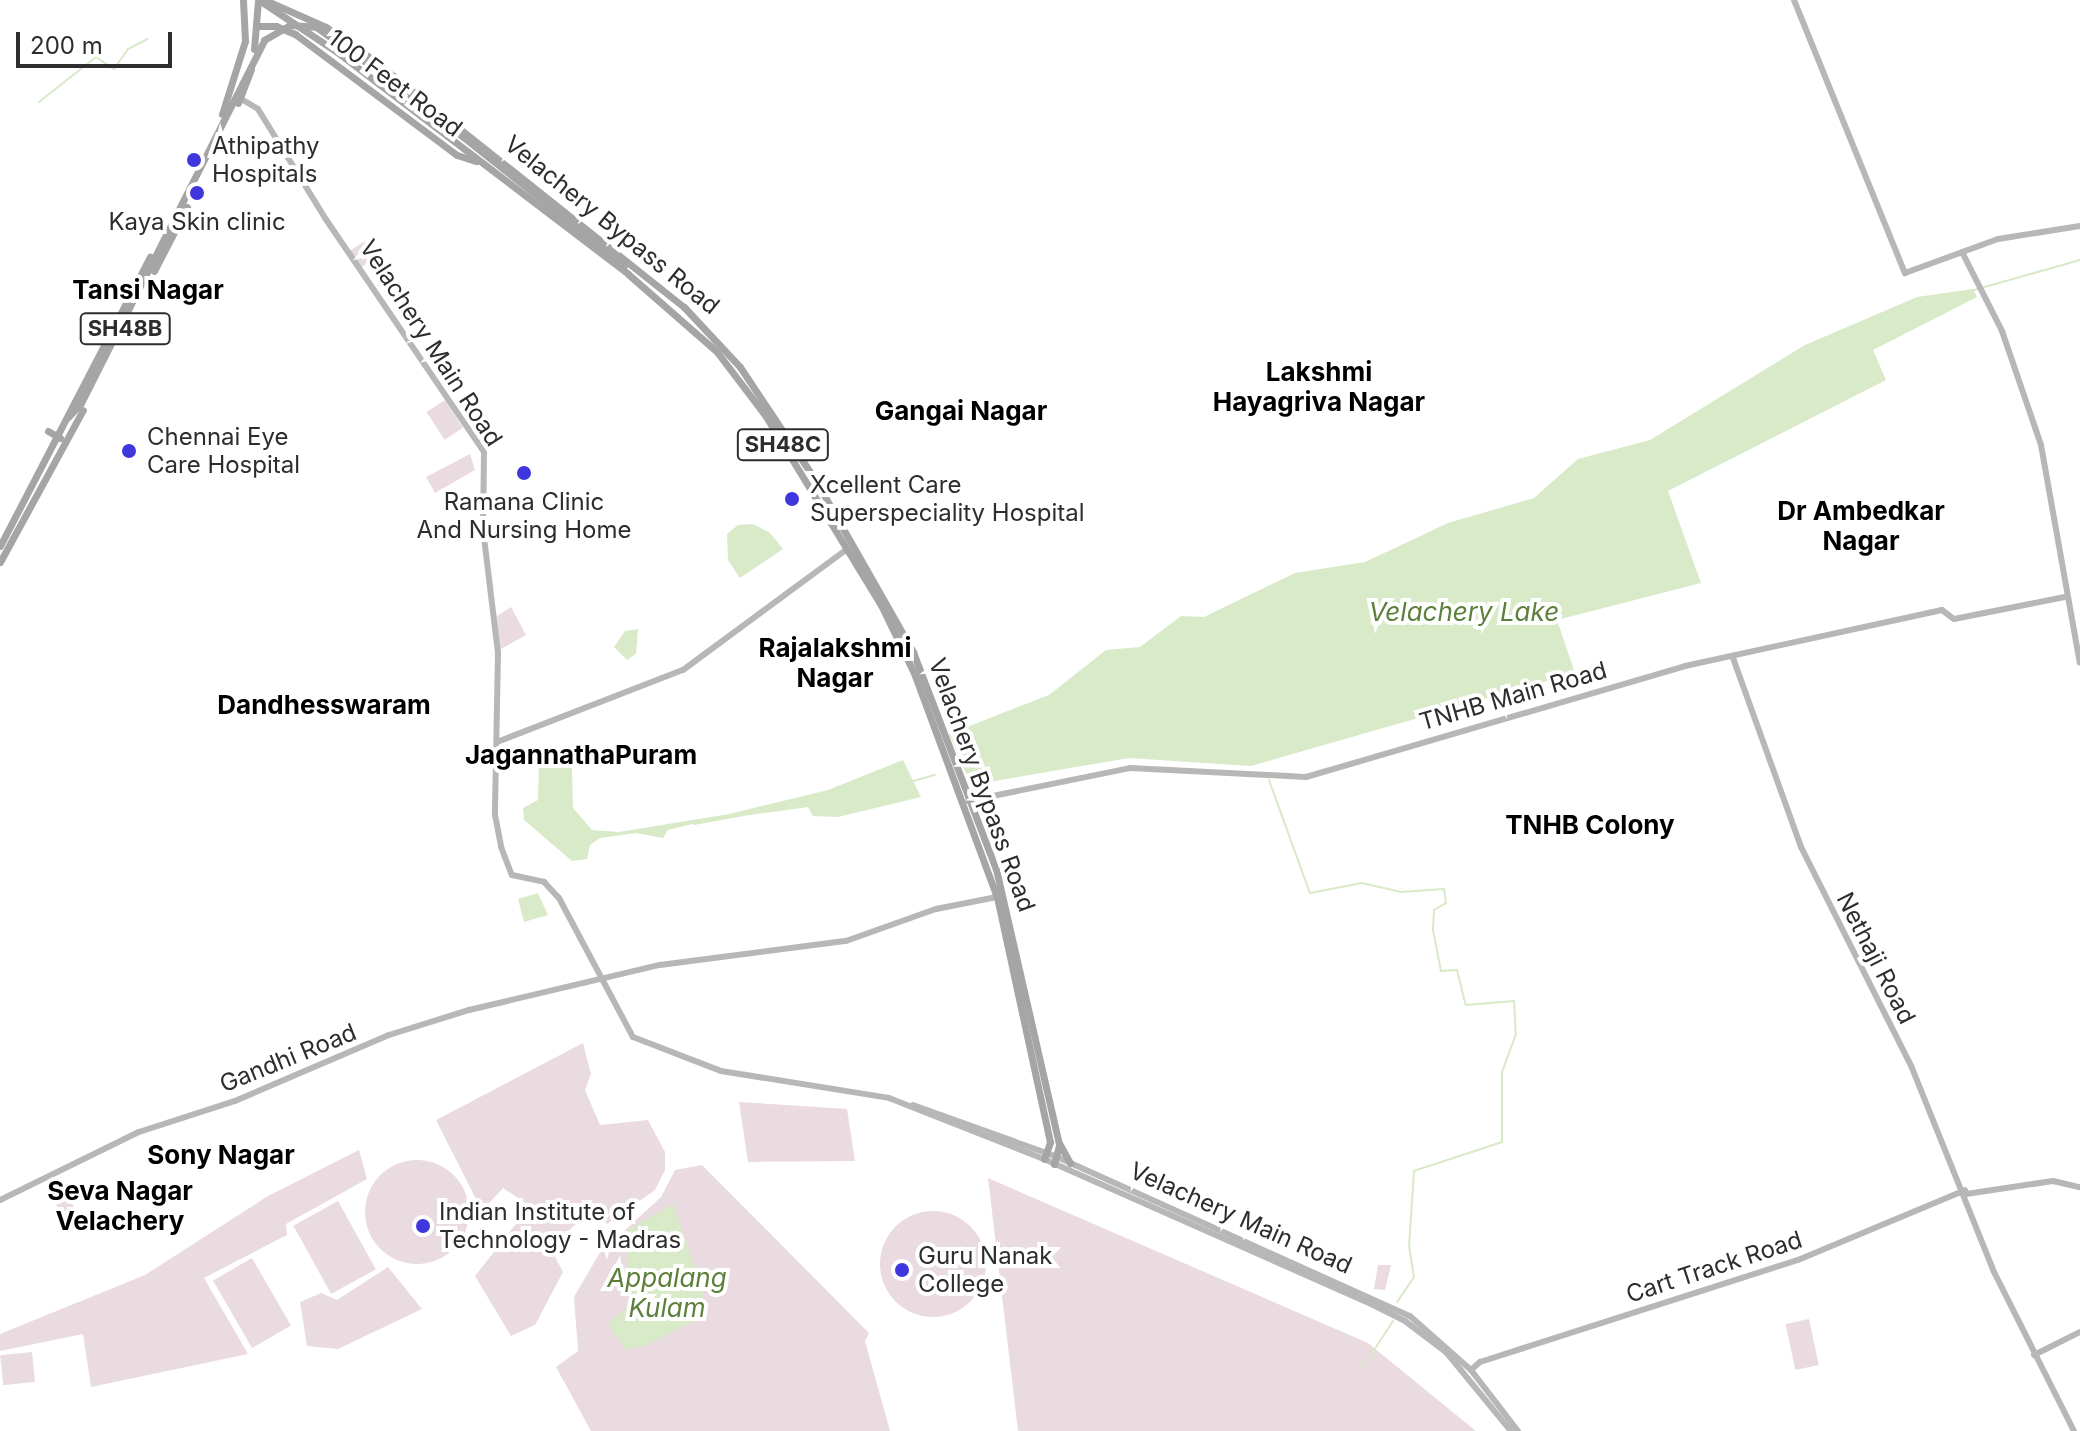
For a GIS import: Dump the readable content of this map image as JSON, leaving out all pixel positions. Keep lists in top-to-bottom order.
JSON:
{
  "streets": {
    "main road": [
      "100 Feet Road",
      "Velachery Bypass Road",
      "SH48B",
      "SH48C"
    ],
    "street": [
      "Velachery Main Road",
      "TNHB Main Road",
      "Nethaji Road",
      "Gandhi Road",
      "Cart Track Road"
    ]
  },
  "crossings": [
    ["100 Feet Road", "Velachery Bypass Road"],
    ["Velachery Bypass Road", "Velachery Main Road"],
    ["Velachery Bypass Road", "TNHB Main Road"],
    ["Velachery Bypass Road", "Gandhi Road"],
    ["SH48B", "Velachery Main Road"],
    ["Velachery Main Road", "Gandhi Road"],
    ["Velachery Main Road", "Cart Track Road"],
    ["TNHB Main Road", "Nethaji Road"],
    ["Nethaji Road", "Cart Track Road"]
  ],
  "districts": [
    "Tansi Nagar",
    "Lakshmi Hayagriva Nagar",
    "Gangai Nagar",
    "Dr Ambedkar Nagar",
    "Rajalakshmi Nagar",
    "Dandhesswaram",
    "JagannathaPuram",
    "TNHB Colony",
    "Sony Nagar",
    "Seva Nagar Velachery"
  ],
  "water": ["Velachery Lake", "Appalang Kulam"],
  "places": [
    "Athipathy Hospitals",
    "Kaya Skin clinic",
    "Chennai Eye Care Hospital",
    "Ramana Clinic And Nursing Home",
    "Xcellent Care Superspeciality Hospital",
    "Indian Institute of Technology - Madras",
    "Guru Nanak College"
  ],
  "scale_bar": "200 m"
}
